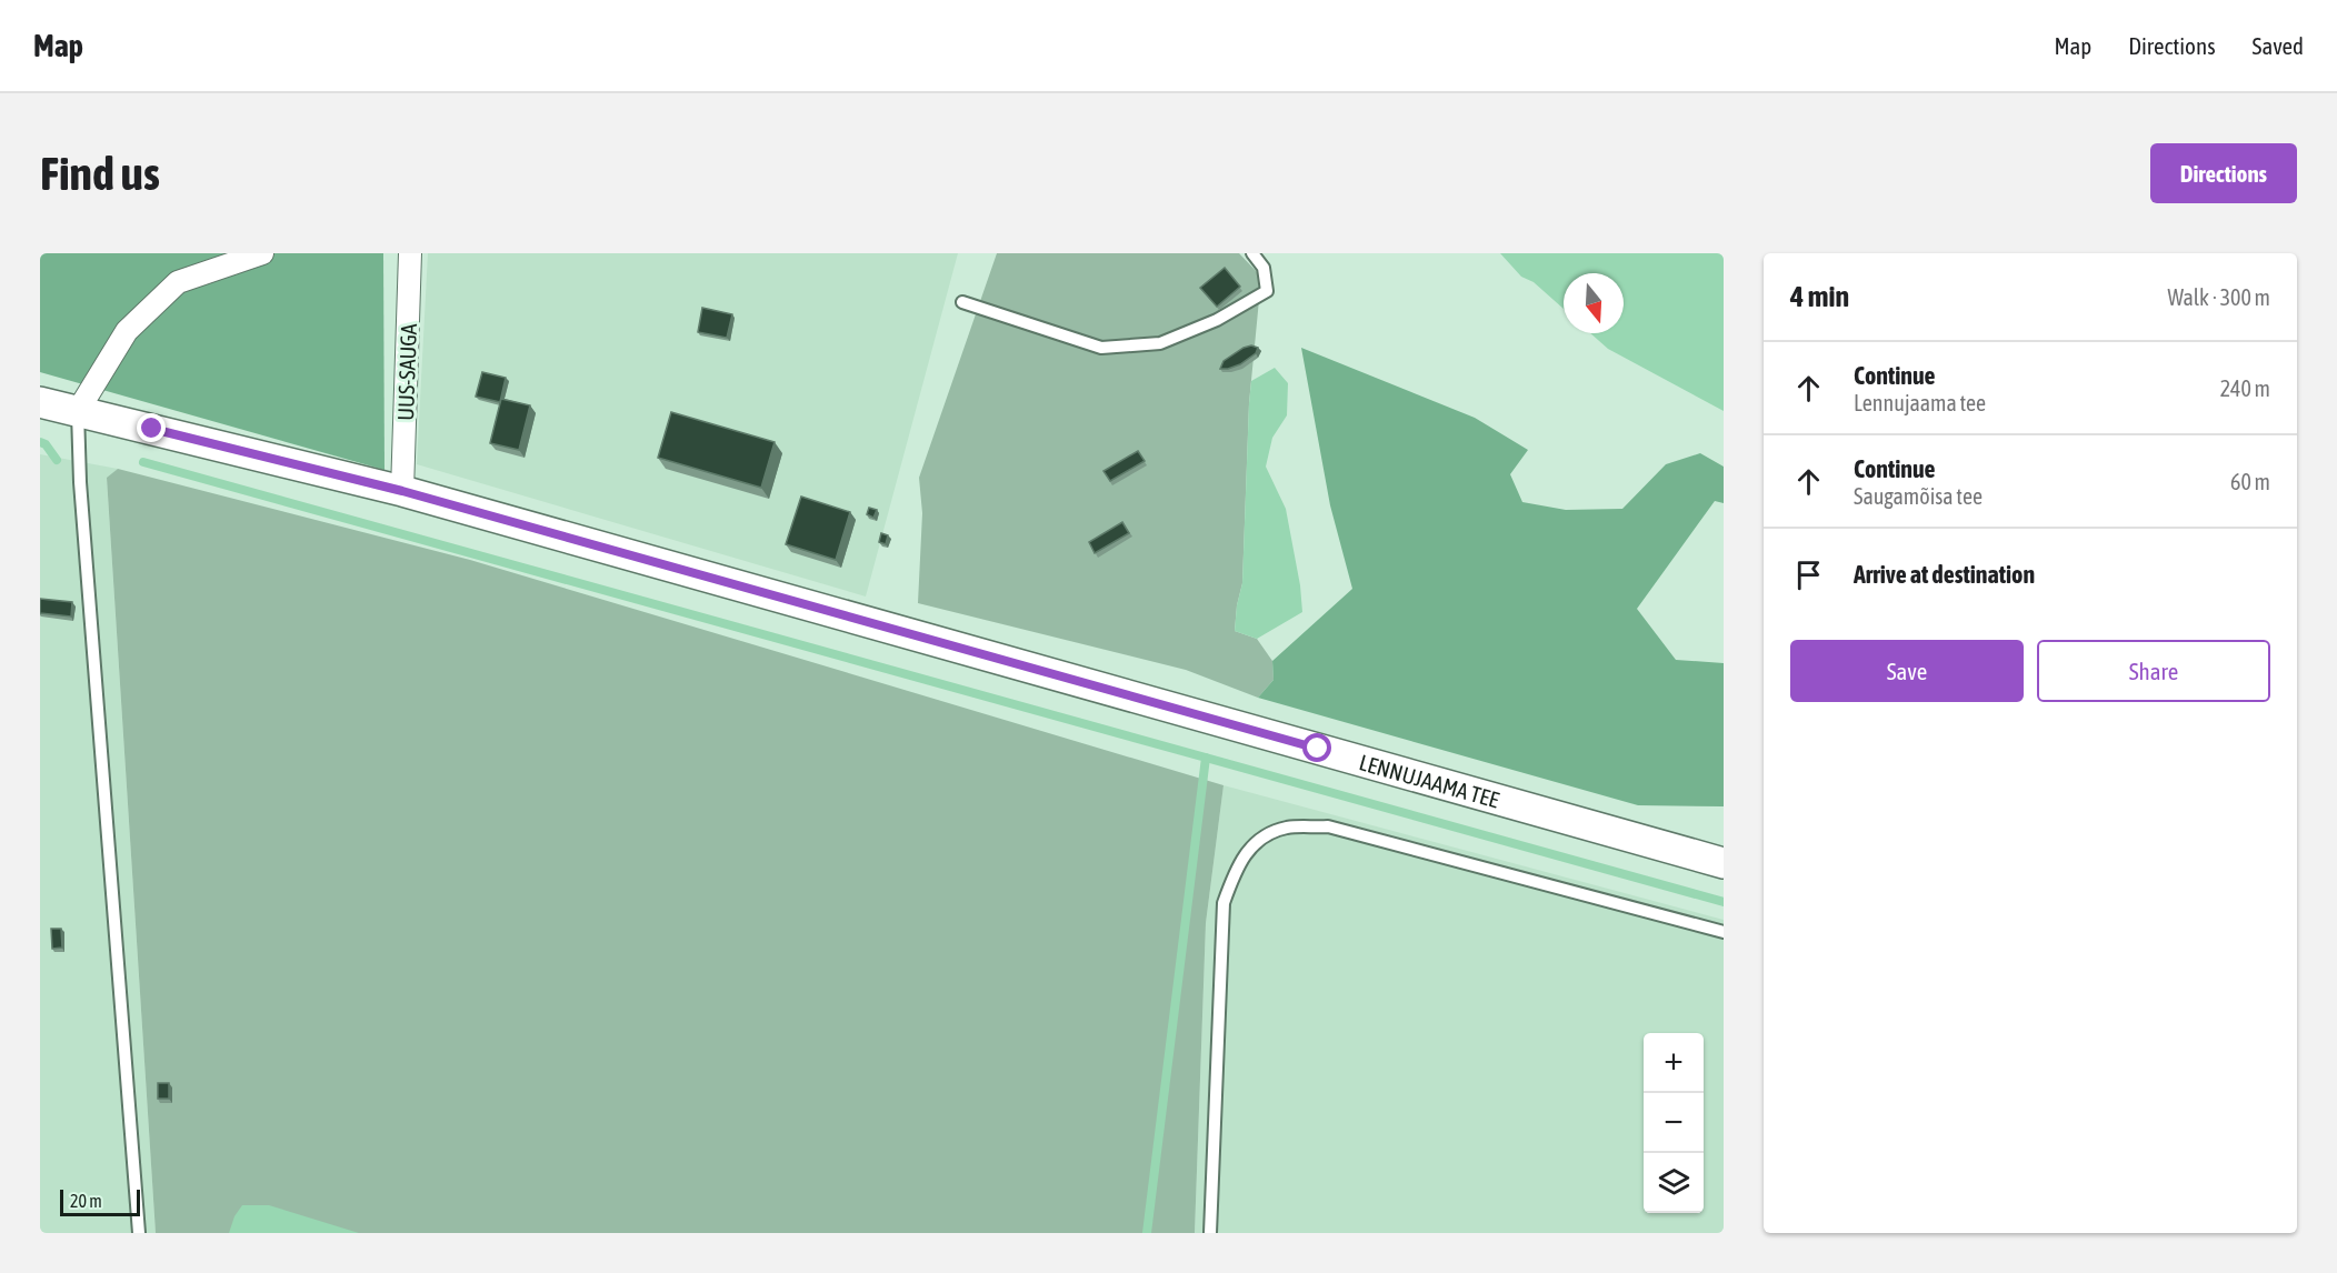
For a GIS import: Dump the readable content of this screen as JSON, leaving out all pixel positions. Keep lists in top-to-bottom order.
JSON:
{
  "streets": {
    "street": ["UUS-SAUGA", "LENNUJAAMA TEE"]
  },
  "crossings": [
    ["UUS-SAUGA", "LENNUJAAMA TEE"]
  ],
  "scale_bar": "20 m",
  "north": "bottom",
  "page": {
    "header": "Map",
    "nav": ["Map", "Directions", "Saved"],
    "buttons": [
      "Directions",
      ["Save", "Share"]
    ],
    "title": "Find us",
    "heading": ["4 min", "Walk · 300 m"],
    "list": [
      ["Continue", "Lennujaama tee", "240 m"],
      ["Continue", "Saugamõisa tee", "60 m"],
      "Arrive at destination"
    ],
    "map_buttons": ["+", "−"],
    "scale": "20 m"
  }
}
